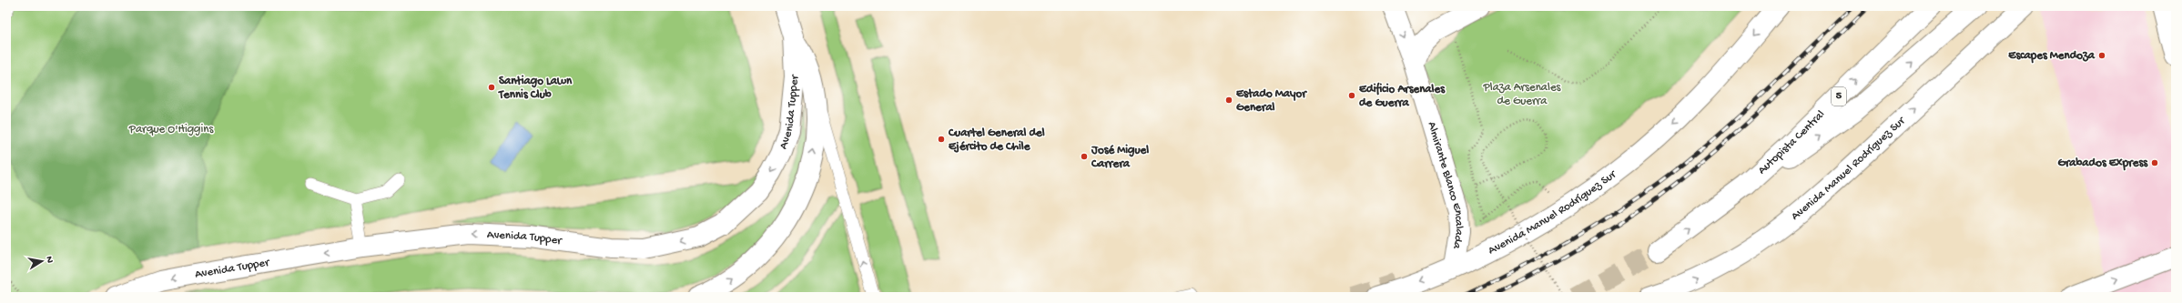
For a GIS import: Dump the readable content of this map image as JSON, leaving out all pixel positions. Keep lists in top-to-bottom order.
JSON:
{
  "streets": {
    "main road": [
      "5",
      "Avenida Tupper",
      "Autopista Central",
      "Avenida Manuel Rodríguez Sur",
      "Almirante Blanco Encalada"
    ]
  },
  "crossings": [
    ["Avenida Manuel Rodríguez Sur", "Almirante Blanco Encalada"]
  ],
  "parks": ["Plaza Arsenales de Guerra", "Parque O'Higgins"],
  "places": [
    "Escapes Mendoza",
    "Santiago Lawn Tennis Club",
    "Edificio Arsenales de Guerra",
    "Estado Mayor General",
    "Cuartel General del Ejército de Chile",
    "José Miguel Carrera",
    "Grabados Express"
  ],
  "north": "right"
}
